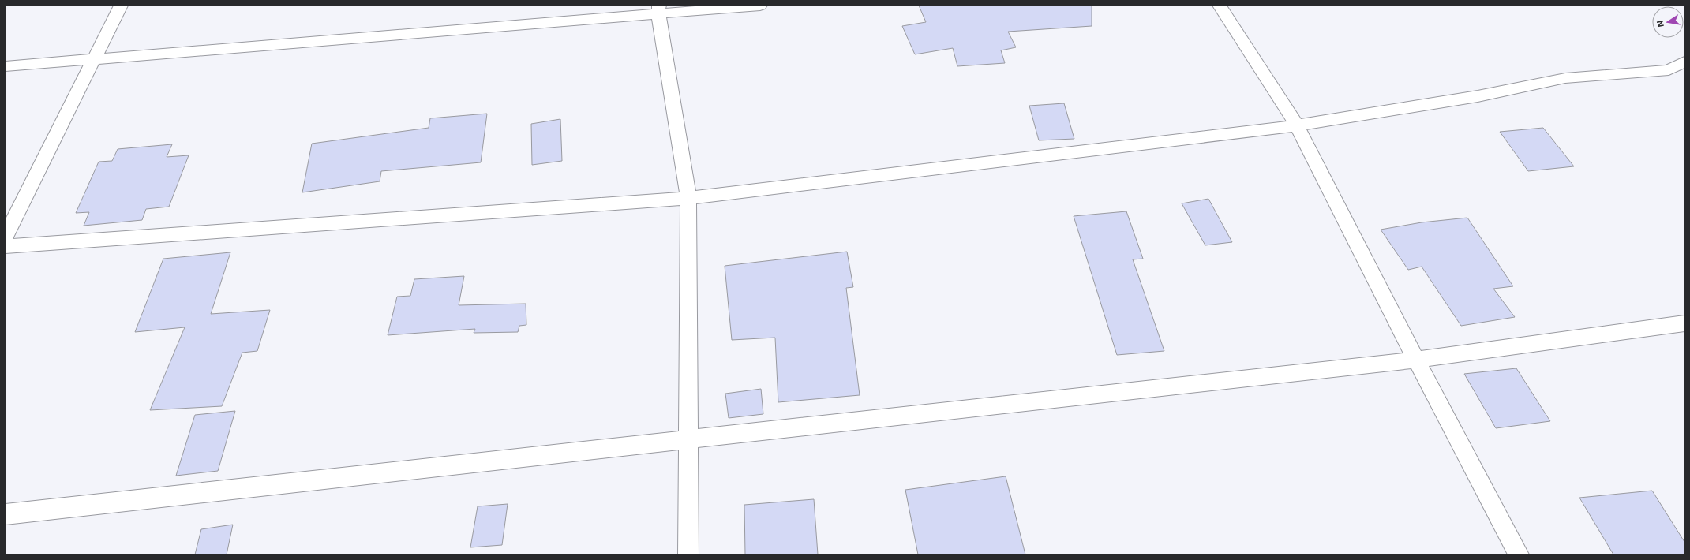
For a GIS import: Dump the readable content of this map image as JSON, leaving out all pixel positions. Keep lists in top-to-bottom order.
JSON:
{
  "north": "left"
}
